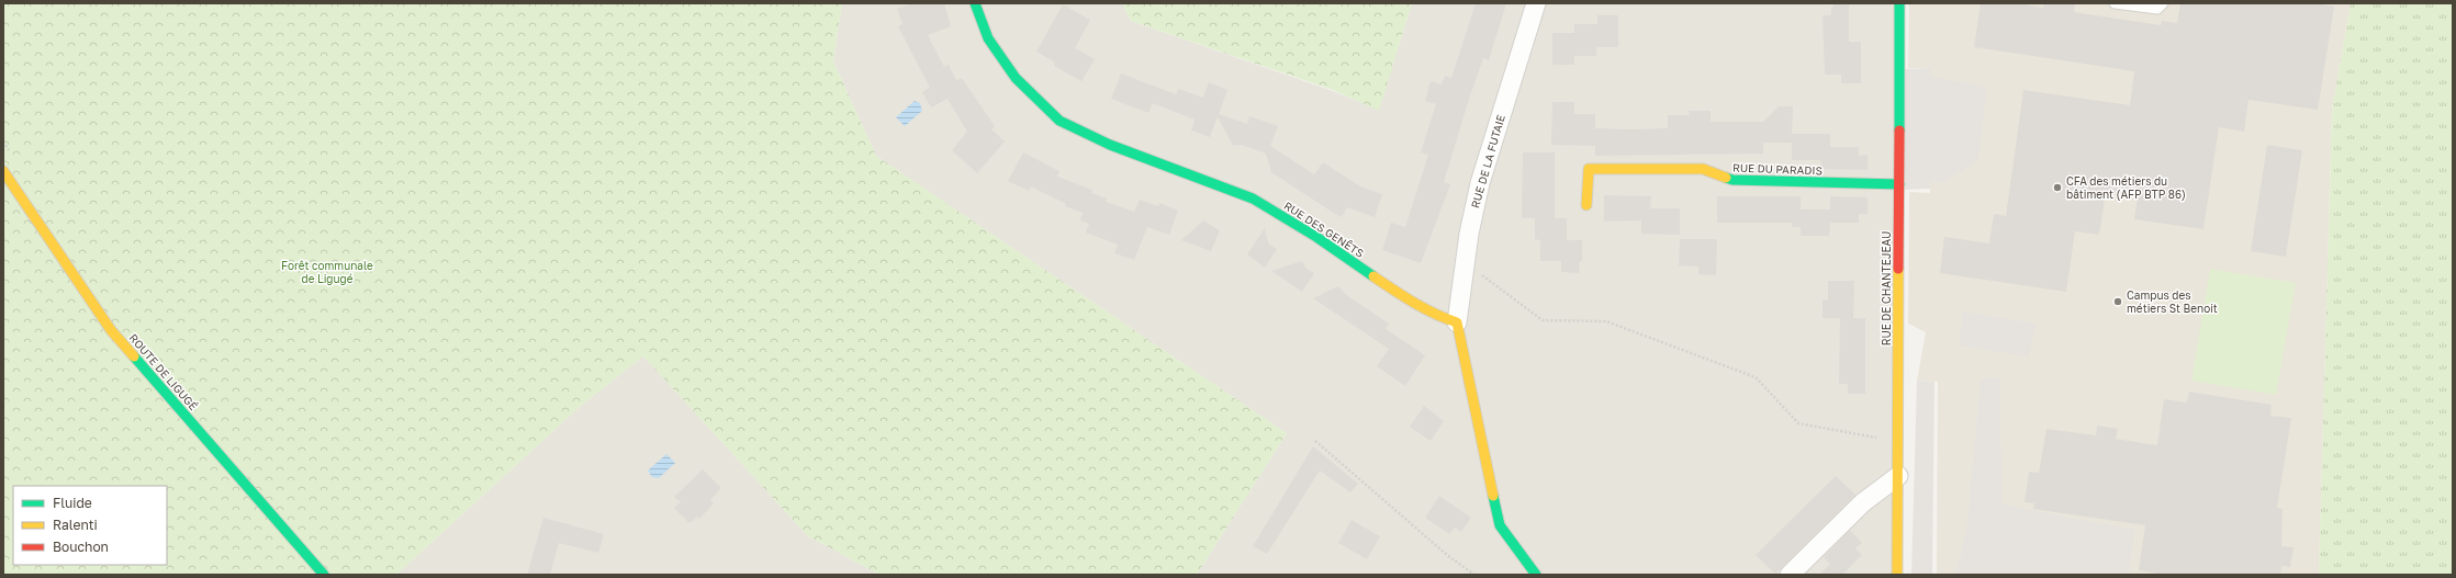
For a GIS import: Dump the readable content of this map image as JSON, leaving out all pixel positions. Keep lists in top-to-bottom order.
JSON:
{
  "streets": {
    "street": [
      "RUE DE LA FUTAIE",
      "RUE DU PARADIS",
      "RUE DES GENÊTS",
      "RUE DE CHANTEJEAU",
      "ROUTE DE LIGUGÉ"
    ]
  },
  "crossings": [
    ["RUE DE LA FUTAIE", "RUE DES GENÊTS"],
    ["RUE DU PARADIS", "RUE DE CHANTEJEAU"]
  ],
  "parks": ["Forêt communale de Ligugé"],
  "places": ["CFA des métiers du bâtiment (AFP BTP 86)", "Campus des métiers St Benoit"],
  "legend": ["Fluide", "Ralenti", "Bouchon"]
}
